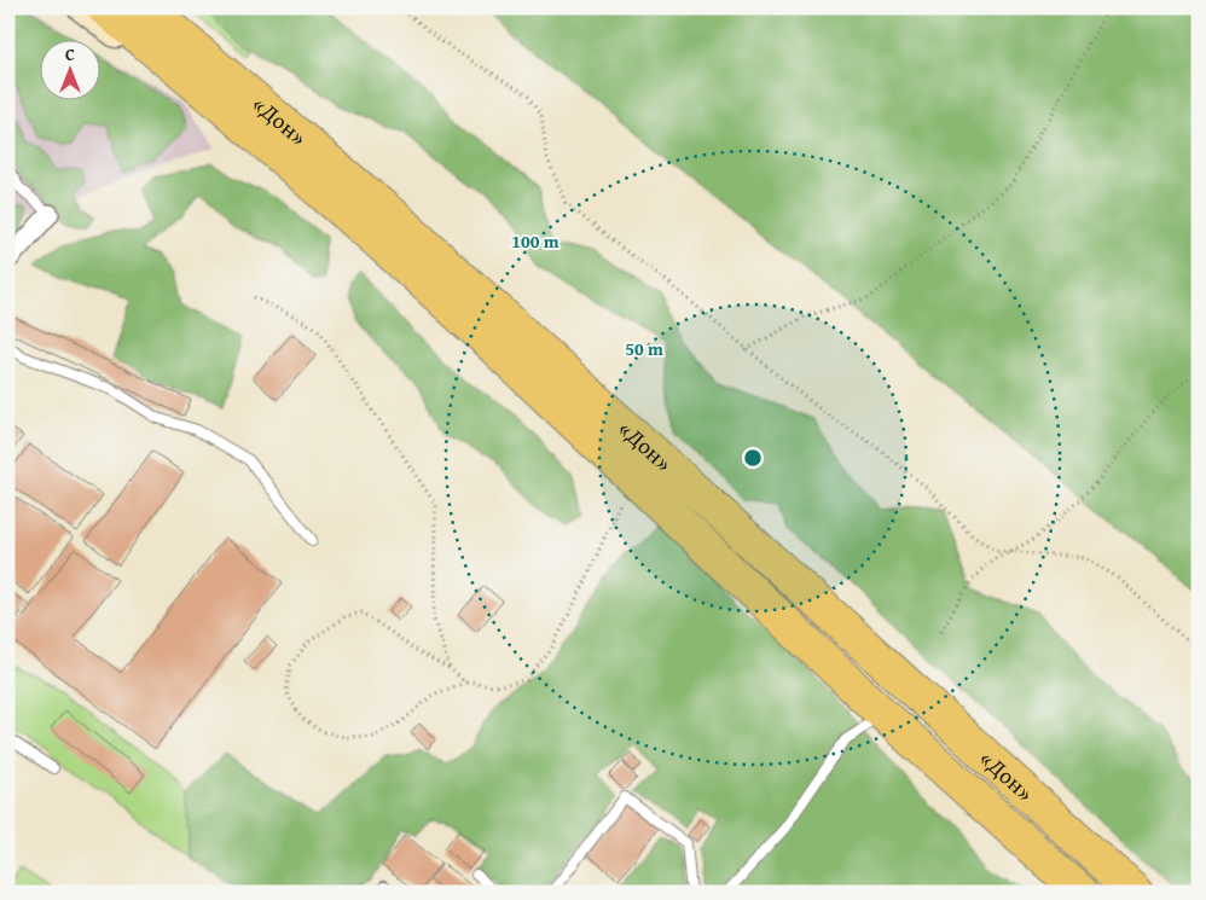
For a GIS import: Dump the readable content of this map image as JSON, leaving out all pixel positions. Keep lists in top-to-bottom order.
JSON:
{
  "streets": {
    "highway": ["«Дон»"]
  },
  "north": "top",
  "rings": ["100 m", "50 m"]
}
